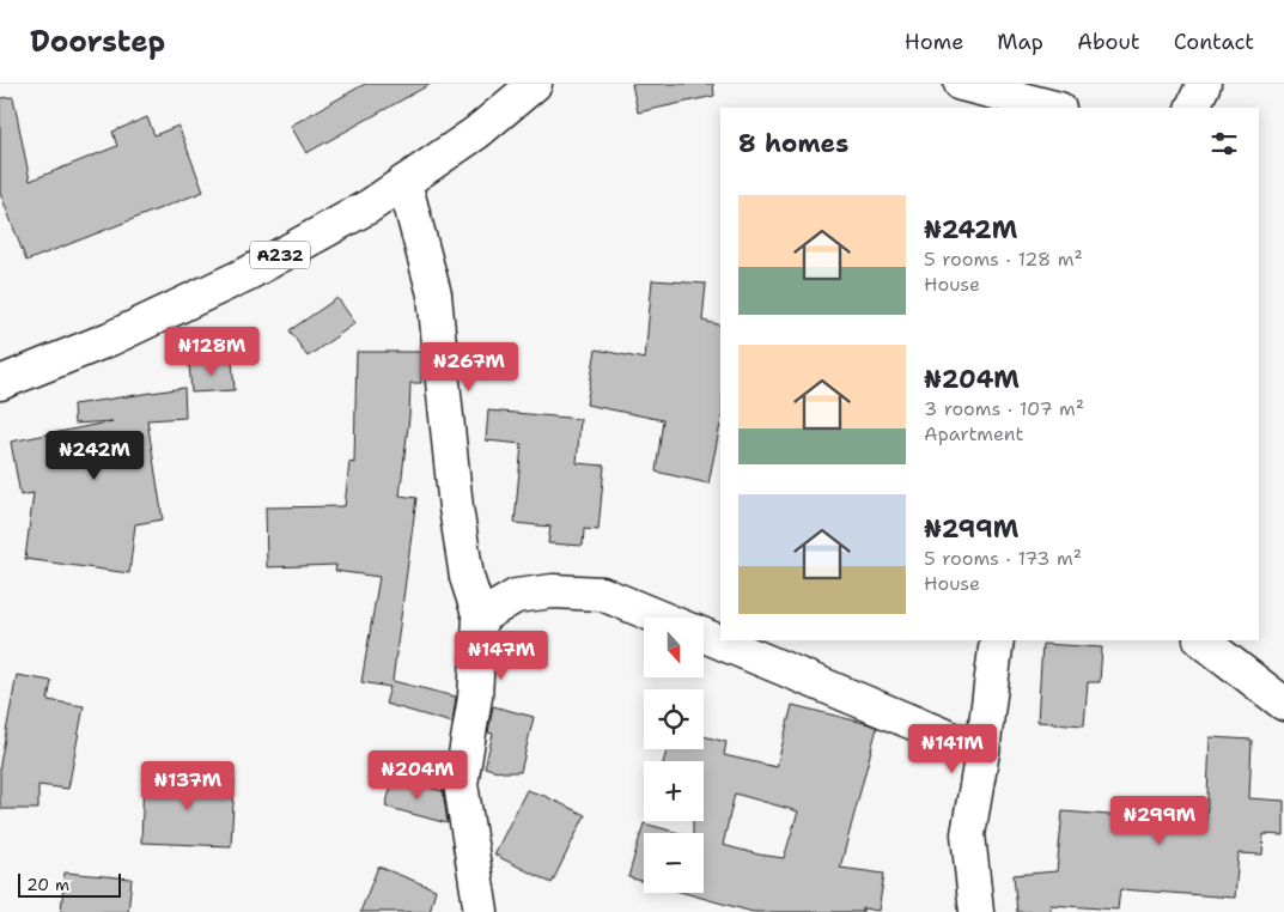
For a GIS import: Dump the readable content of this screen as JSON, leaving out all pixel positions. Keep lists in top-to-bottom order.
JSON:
{
  "streets": {
    "street": ["A232"]
  },
  "scale_bar": "20 m",
  "north": "bottom",
  "page": {
    "header": "Doorstep",
    "nav": [
      "Home",
      "Map",
      "About",
      "Contact"
    ],
    "heading": "8 homes",
    "list": [
      {
        "name": "₦242M",
        "note": "5 rooms · 128 m² · House"
      },
      {
        "name": "₦204M",
        "note": "3 rooms · 107 m² · Apartment"
      },
      {
        "name": "₦299M",
        "note": "5 rooms · 173 m² · House"
      }
    ],
    "price": [
      "₦128M",
      "₦267M",
      "₦242M",
      "₦147M",
      "₦141M",
      "₦204M",
      "₦137M",
      "₦299M"
    ],
    "map_buttons": ["+", "−"],
    "scale": "20 m"
  }
}
